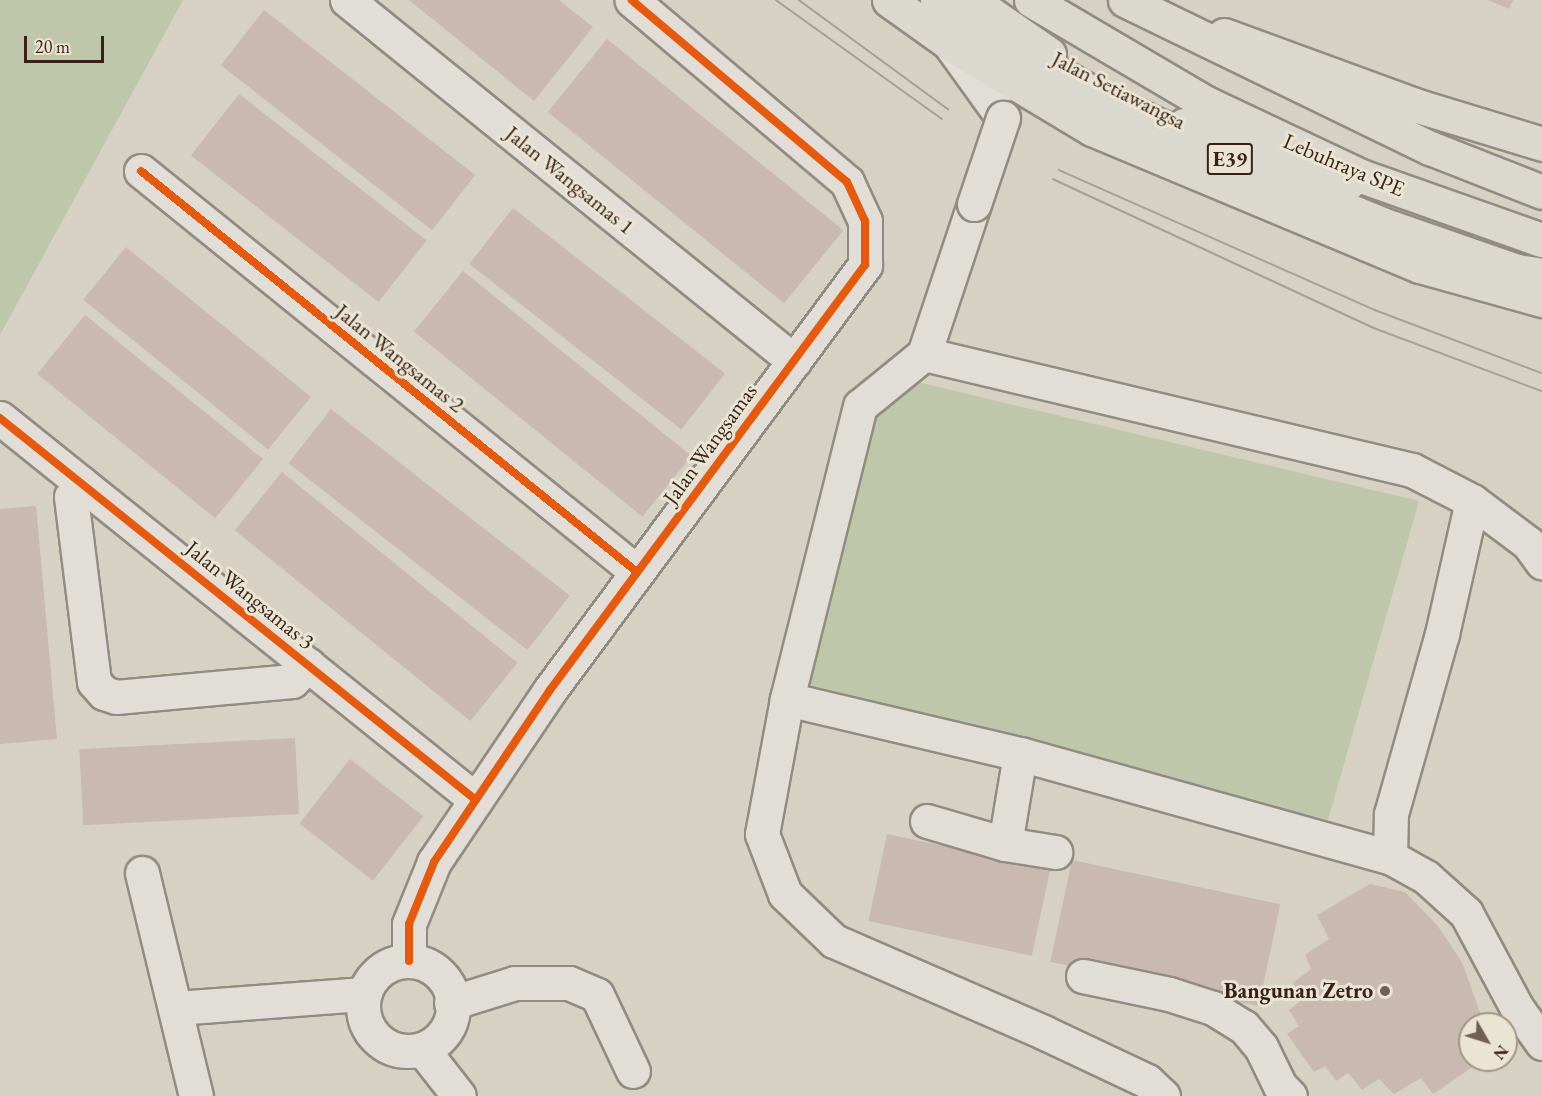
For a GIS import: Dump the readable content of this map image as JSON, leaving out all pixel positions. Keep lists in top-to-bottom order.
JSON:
{
  "streets": {
    "main road": ["Jalan Setiawangsa", "E39", "Lebuhraya SPE"],
    "street": [
      "Jalan Wangsamas 1",
      "Jalan Wangsamas 2",
      "Jalan Wangsamas",
      "Jalan Wangsamas 3"
    ]
  },
  "crossings": [
    ["Jalan Wangsamas 1", "Jalan Wangsamas"],
    ["Jalan Wangsamas 2", "Jalan Wangsamas"],
    ["Jalan Wangsamas", "Jalan Wangsamas 3"]
  ],
  "places": ["Bangunan Zetro"],
  "scale_bar": "20 m",
  "north": "bottom right"
}
